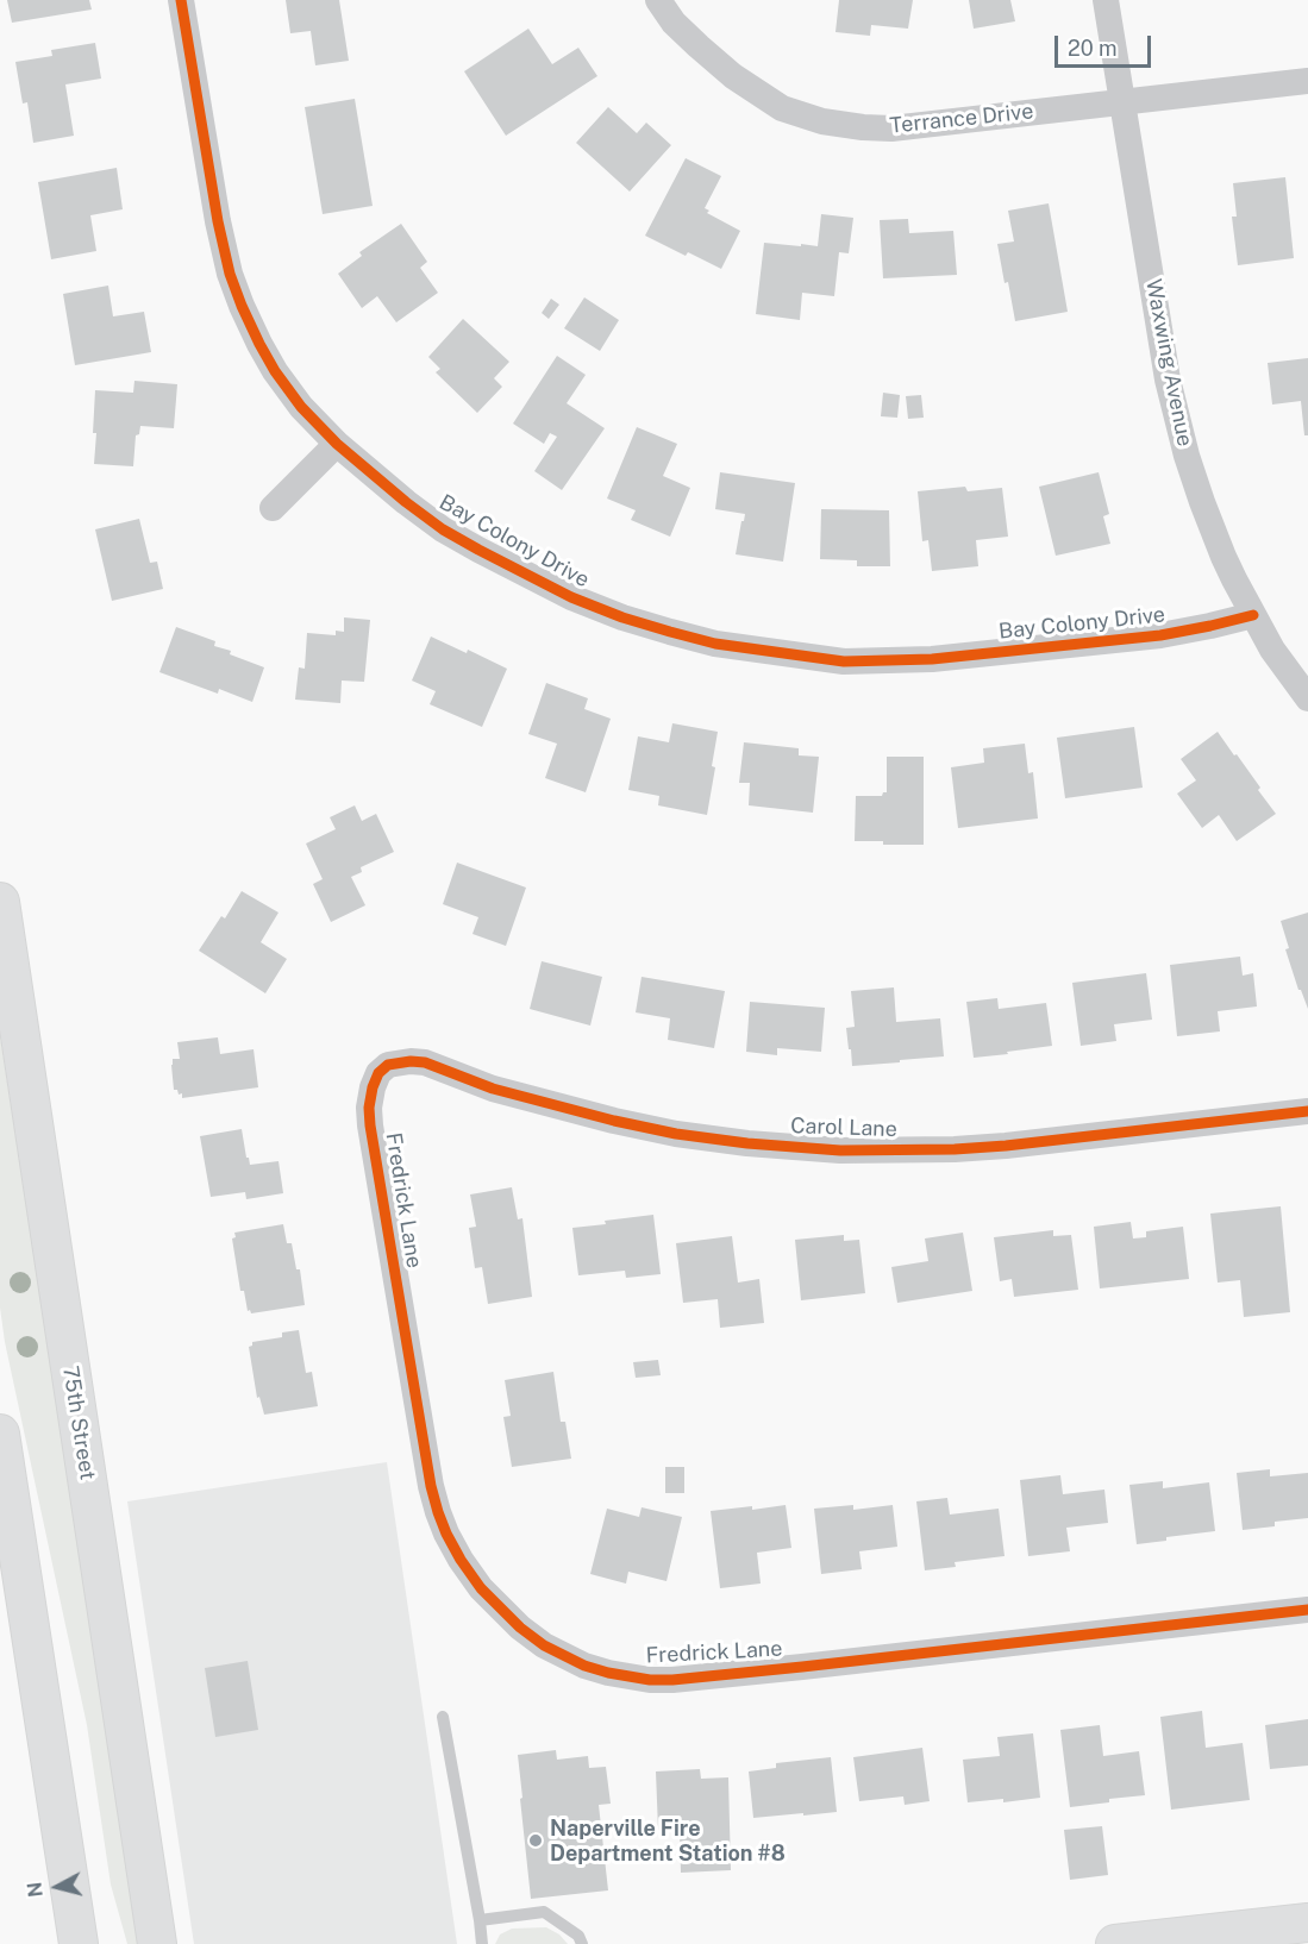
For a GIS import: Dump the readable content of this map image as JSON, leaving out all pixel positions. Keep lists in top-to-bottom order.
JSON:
{
  "streets": {
    "main road": ["75th Street"],
    "street": [
      "Terrance Drive",
      "Waxwing Avenue",
      "Bay Colony Drive",
      "Carol Lane",
      "Fredrick Lane"
    ]
  },
  "crossings": [
    ["Terrance Drive", "Waxwing Avenue"],
    ["Waxwing Avenue", "Bay Colony Drive"],
    ["Carol Lane", "Fredrick Lane"]
  ],
  "places": ["Naperville Fire Department Station #8"],
  "scale_bar": "20 m",
  "north": "left"
}
